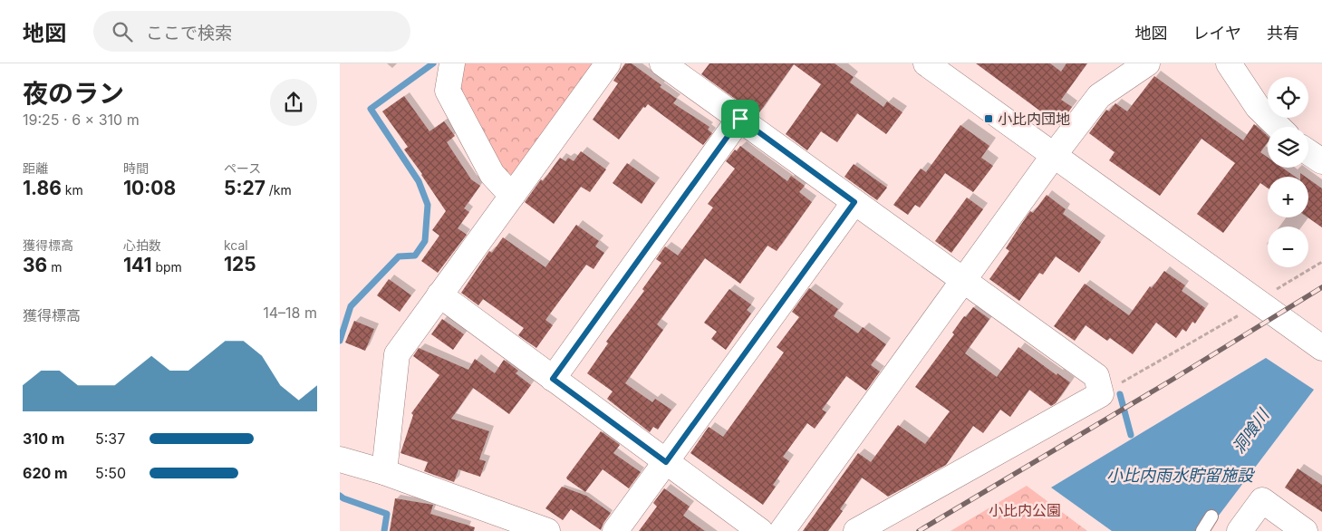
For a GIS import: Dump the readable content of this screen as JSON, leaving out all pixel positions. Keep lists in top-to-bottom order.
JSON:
{
  "water": ["洞喰川", "小比内雨水貯留施設"],
  "parks": ["小比内公園"],
  "places": {
    "transit": ["小比内団地"]
  },
  "page": {
    "header": "地図",
    "search": "ここで検索",
    "nav": ["地図", "レイヤ", "共有"],
    "heading": ["夜のラン", "19:25 · 6 × 310 m"],
    "map_buttons": ["+", "−"],
    "stats": [
      ["距離", "1.86 km"],
      ["時間", "10:08"],
      ["ペース", "5:27 /km"],
      ["獲得標高", "36 m"],
      ["心拍数", "141 bpm"],
      ["kcal", "125"]
    ],
    "chart": ["獲得標高", "14–18 m"],
    "list": [
      {
        "name": "310 m",
        "note": "5:37"
      },
      {
        "name": "620 m",
        "note": "5:50"
      }
    ]
  }
}
